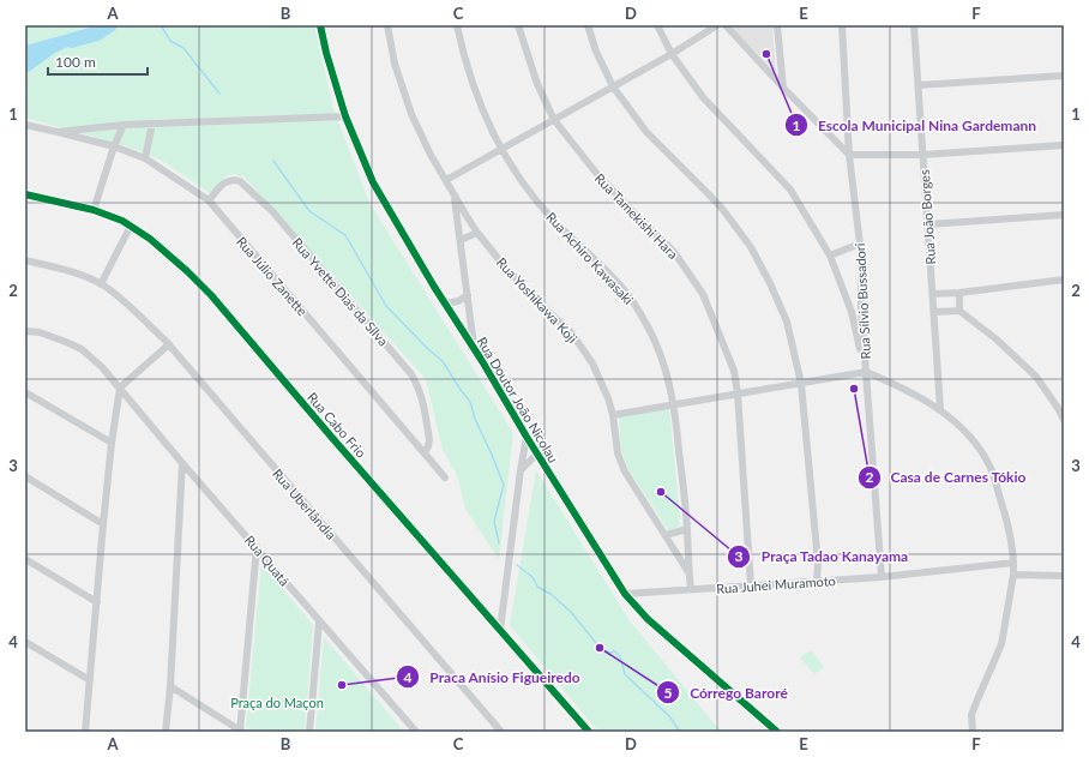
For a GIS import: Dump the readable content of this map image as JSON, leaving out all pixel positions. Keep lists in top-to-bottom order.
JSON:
{
  "streets": {
    "street": [
      "Rua Tamekishi Hara",
      "Rua João Borges",
      "Rua Achiro Kawasaki",
      "Rua Júlio Zanette",
      "Rua Yvette Dias da Silva",
      "Rua Yoshikawa Koji",
      "Rua Sílvio Bussadori",
      "Rua Doutor João Nicolau",
      "Rua Cabo Frio",
      "Rua Uberlândia",
      "Rua Quatá",
      "Rua Juhei Muramoto"
    ]
  },
  "crossings": [
    ["Rua Tamekishi Hara", "Rua Juhei Muramoto"],
    ["Rua Achiro Kawasaki", "Rua Yoshikawa Koji"],
    ["Rua Achiro Kawasaki", "Rua Juhei Muramoto"],
    ["Rua Júlio Zanette", "Rua Yvette Dias da Silva"],
    ["Rua Sílvio Bussadori", "Rua Juhei Muramoto"],
    ["Rua Doutor João Nicolau", "Rua Juhei Muramoto"]
  ],
  "parks": ["Praça do Maçon"],
  "places": [
    "Escola Municipal Nina Gardemann",
    "Casa de Carnes Tókio",
    "Praça Tadao Kanayama",
    "Córrego Baroré",
    "Praca Anísio Figueiredo"
  ],
  "scale_bar": "100 m",
  "grid": {
    "columns": [
      "A",
      "B",
      "C",
      "D",
      "E",
      "F"
    ],
    "rows": [
      "1",
      "2",
      "3",
      "4"
    ]
  }
}
